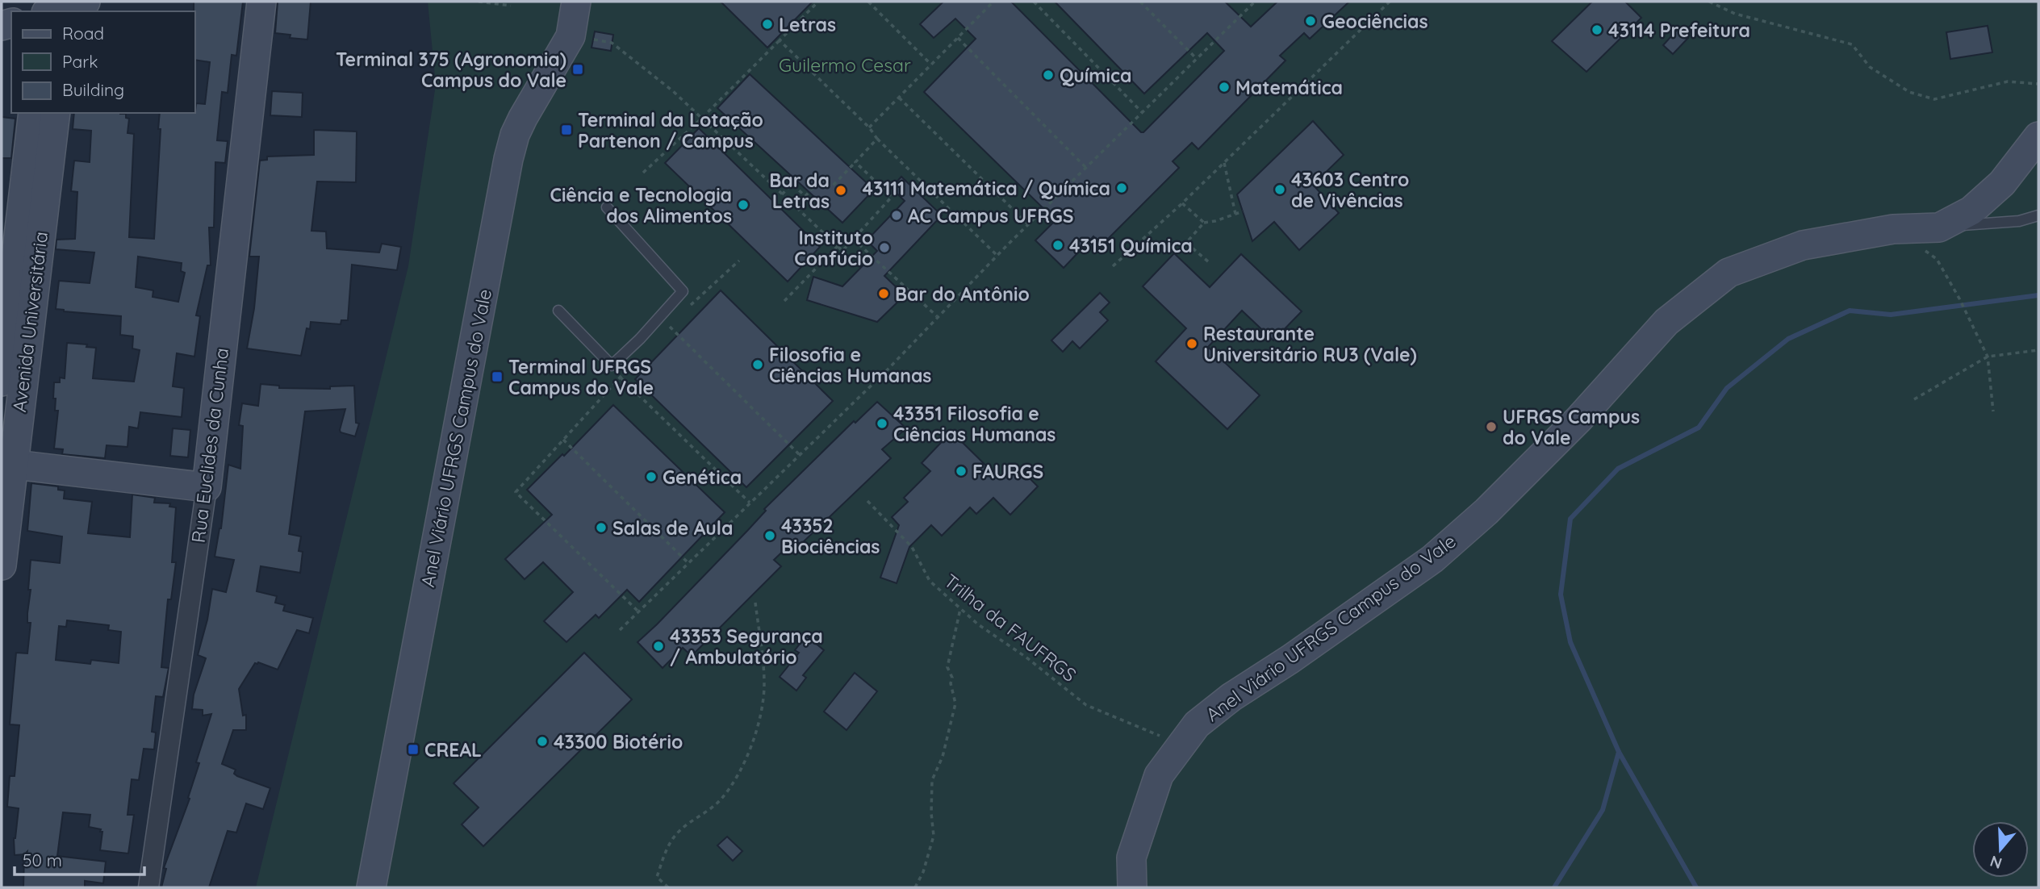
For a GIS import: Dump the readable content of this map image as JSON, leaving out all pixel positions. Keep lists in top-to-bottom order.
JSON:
{
  "streets": {
    "street": ["Avenida Universitária", "Anel Viário UFRGS Campus do Vale", "Rua Euclides da Cunha"],
    "path": ["Trilha da FAUFRGS"]
  },
  "parks": ["Guilermo Cesar"],
  "places": {
    "other": [
      "Geociências",
      "Letras",
      "43114 Prefeitura",
      "Química",
      "Matemática",
      "43111 Matemática / Química",
      "43603 Centro de Vivências",
      "Bar da Letras",
      "Ciência e Tecnologia dos Alimentos",
      "AC Campus UFRGS",
      "43151 Química",
      "Instituto Confúcio",
      "Bar do Antônio",
      "Restaurante Universitário RU3 (Vale)",
      "Filosofia e Ciências Humanas",
      "43351 Filosofia e Ciências Humanas",
      "UFRGS Campus do Vale",
      "FAURGS",
      "Genética",
      "Salas de Aula",
      "43352 Biociências",
      "43353 Segurança / Ambulatório",
      "43300 Biotério"
    ],
    "transit": [
      "Terminal 375 (Agronomia) Campus do Vale",
      "Terminal da Lotação Partenon / Campus",
      "Terminal UFRGS Campus do Vale",
      "CREAL"
    ]
  },
  "legend": ["Road", "Park", "Building"],
  "scale_bar": "50 m",
  "north": "bottom"
}
